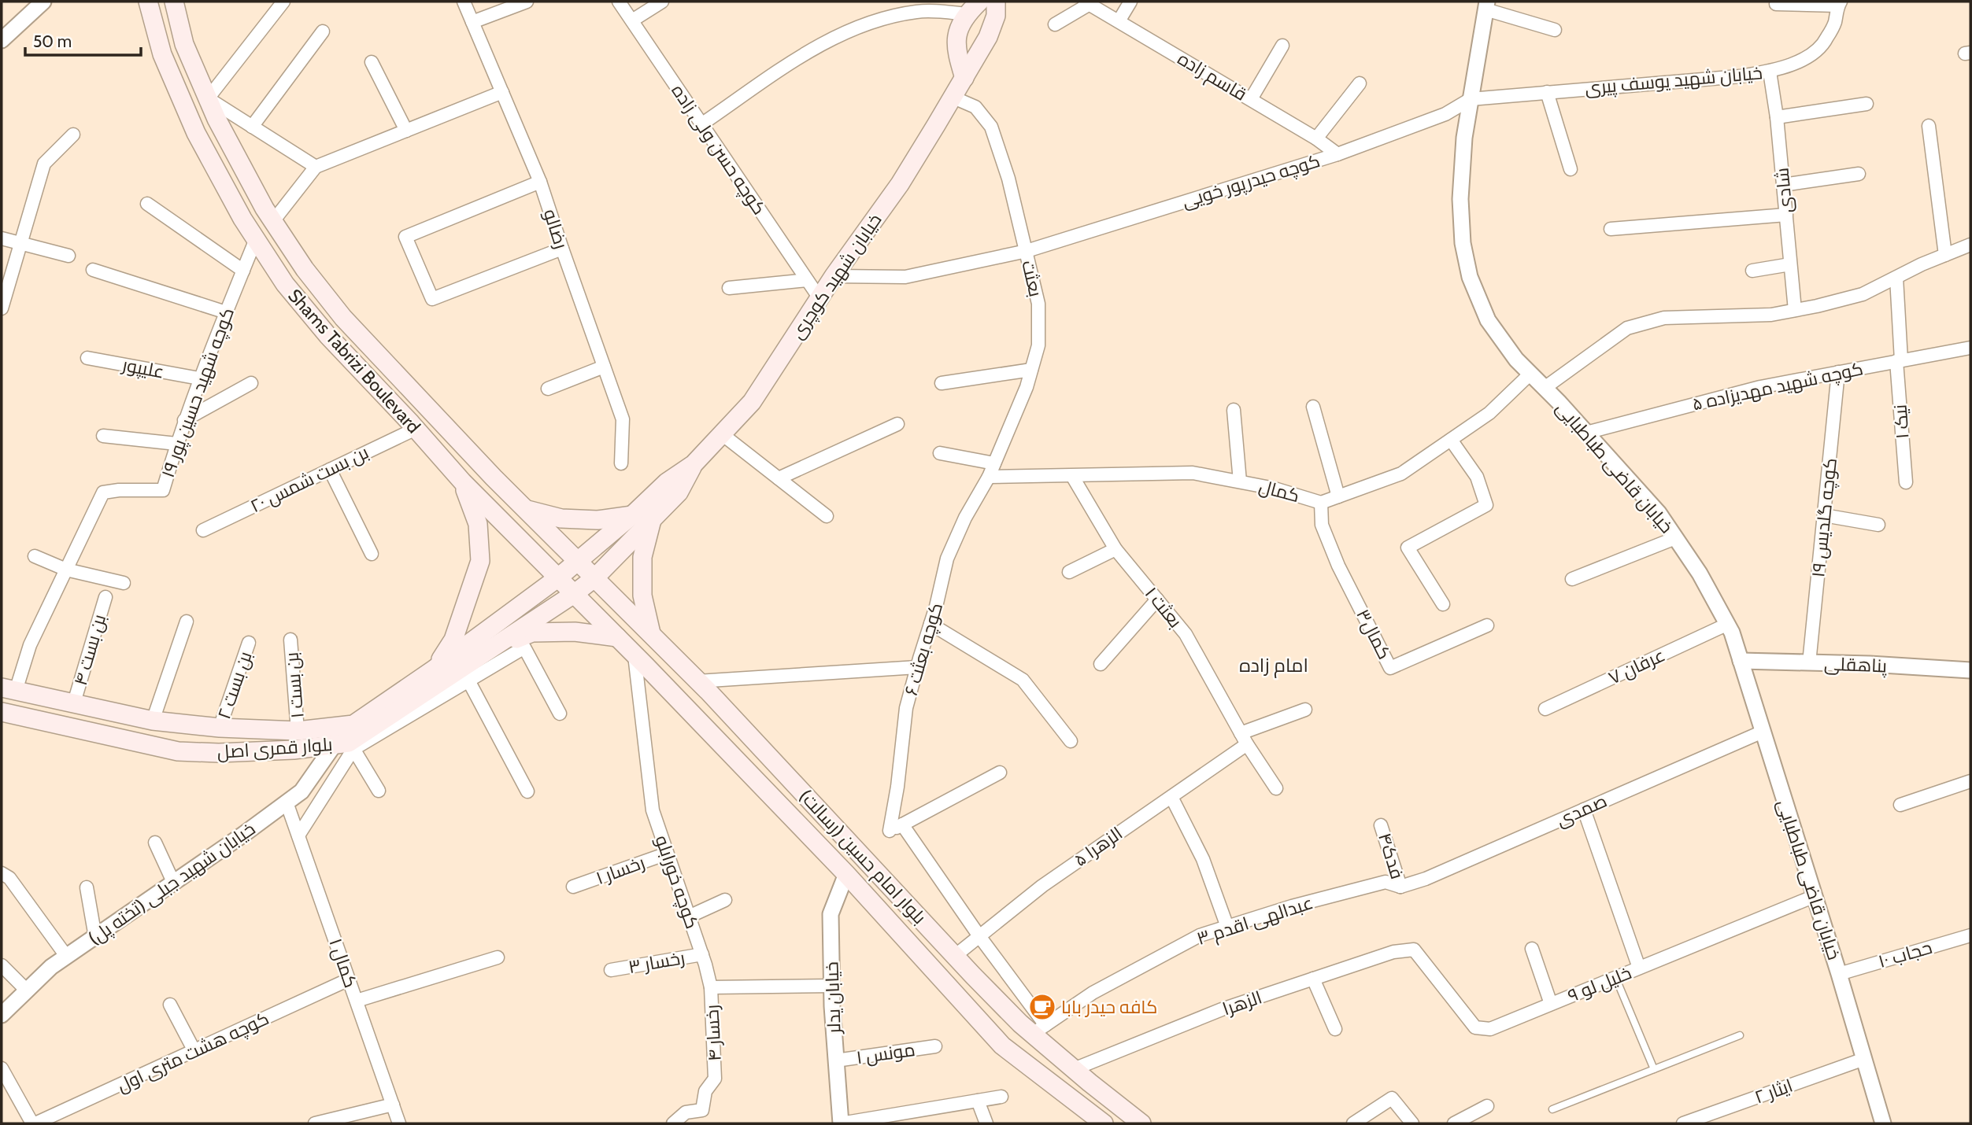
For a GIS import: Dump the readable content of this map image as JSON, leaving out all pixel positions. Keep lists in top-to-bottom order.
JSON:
{
  "streets": {
    "main road": [
      "خیابان شهید کوچری",
      "Shams Tabrizi Boulevard",
      "بلوار قمری اصل",
      "بلوار امام حسین (رسالت)"
    ],
    "street": [
      "قاسم زاده",
      "خیابان شهید یوسف پیری",
      "کوچه حسن ولی زاده",
      "کوچه حیدرپور خویی",
      "شادی",
      "رضالو",
      "بعثت",
      "علیپور",
      "کوچه شهید مهدیزاده ۵",
      "کوچه شهید حسین پور ۱۹",
      "نیک ۱",
      "خیابان قاضی طباطبایی",
      "بن بست شمس ۲۰",
      "کمال",
      "کوچه گلدیس ۱۹",
      "بعثت ۱",
      "کمال۳",
      "کوچه بعثت ۶",
      "بن بست ۴",
      "پناهقلی",
      "عرفان ۷",
      "بن بست ۲",
      "بن بست ۱",
      "صمدی",
      "الزهرا ۵",
      "فدک۴",
      "رخسار ۱",
      "کوچه خورابلو",
      "خیابان شهید جبلی (تخته پل)",
      "عبدالهی اقدم ۳",
      "حجاب ۱۰",
      "رخسار ۳",
      "کمال ۱",
      "خلیل لو ۹",
      "خیابان یدلر",
      "الزهرا",
      "رخسار ۴",
      "کوچه هشت متری اول",
      "مونس ۱",
      "ایثار ۲"
    ]
  },
  "crossings": [
    ["قاسم زاده", "کوچه حیدرپور خویی"],
    ["خیابان شهید یوسف پیری", "کوچه حیدرپور خویی"],
    ["خیابان شهید یوسف پیری", "شادی"],
    ["خیابان شهید یوسف پیری", "خیابان قاضی طباطبایی"],
    ["کوچه حسن ولی زاده", "خیابان شهید کوچری"],
    ["کوچه حیدرپور خویی", "خیابان شهید کوچری"],
    ["کوچه حیدرپور خویی", "بعثت"],
    ["کوچه حیدرپور خویی", "خیابان قاضی طباطبایی"],
    ["خیابان شهید کوچری", "بعثت"],
    ["خیابان شهید کوچری", "Shams Tabrizi Boulevard"],
    ["خیابان شهید کوچری", "بلوار قمری اصل"],
    ["خیابان شهید کوچری", "بلوار امام حسین (رسالت)"],
    ["بعثت", "کمال"],
    ["بعثت", "کوچه بعثت ۶"],
    ["Shams Tabrizi Boulevard", "کوچه شهید حسین پور ۱۹"],
    ["Shams Tabrizi Boulevard", "بن بست شمس ۲۰"],
    ["Shams Tabrizi Boulevard", "بلوار قمری اصل"],
    ["Shams Tabrizi Boulevard", "بلوار امام حسین (رسالت)"],
    ["علیپور", "کوچه شهید حسین پور ۱۹"],
    ["کوچه شهید مهدیزاده ۵", "نیک ۱"],
    ["کوچه شهید مهدیزاده ۵", "خیابان قاضی طباطبایی"],
    ["کوچه شهید مهدیزاده ۵", "کوچه گلدیس ۱۹"],
    ["خیابان قاضی طباطبایی", "کمال"],
    ["خیابان قاضی طباطبایی", "پناهقلی"],
    ["خیابان قاضی طباطبایی", "عرفان ۷"],
    ["خیابان قاضی طباطبایی", "صمدی"],
    ["خیابان قاضی طباطبایی", "حجاب ۱۰"],
    ["خیابان قاضی طباطبایی", "خلیل لو ۹"],
    ["خیابان قاضی طباطبایی", "ایثار ۲"],
    ["کمال", "بعثت ۱"],
    ["کمال", "کمال۳"],
    ["کمال", "کوچه بعثت ۶"],
    ["کوچه گلدیس ۱۹", "پناهقلی"],
    ["بعثت ۱", "الزهرا ۵"],
    ["بن بست ۴", "بلوار قمری اصل"],
    ["بن بست ۲", "بلوار قمری اصل"],
    ["بن بست ۱", "بلوار قمری اصل"],
    ["بلوار قمری اصل", "بلوار امام حسین (رسالت)"],
    ["بلوار قمری اصل", "خیابان شهید جبلی (تخته پل)"],
    ["صمدی", "فدک۴"],
    ["صمدی", "عبدالهی اقدم ۳"],
    ["الزهرا ۵", "بلوار امام حسین (رسالت)"],
    ["فدک۴", "عبدالهی اقدم ۳"],
    ["بلوار امام حسین (رسالت)", "کوچه خورابلو"],
    ["بلوار امام حسین (رسالت)", "عبدالهی اقدم ۳"],
    ["بلوار امام حسین (رسالت)", "خیابان یدلر"],
    ["بلوار امام حسین (رسالت)", "الزهرا"],
    ["رخسار ۱", "کوچه خورابلو"],
    ["کوچه خورابلو", "رخسار ۳"],
    ["کوچه خورابلو", "رخسار ۴"],
    ["خیابان شهید جبلی (تخته پل)", "کمال ۱"],
    ["کمال ۱", "کوچه هشت متری اول"],
    ["خلیل لو ۹", "الزهرا"],
    ["خیابان یدلر", "مونس ۱"]
  ],
  "districts": ["امام زاده"],
  "places": {
    "cafe": ["کافه حیدر بابا"]
  },
  "scale_bar": "50 m"
}
